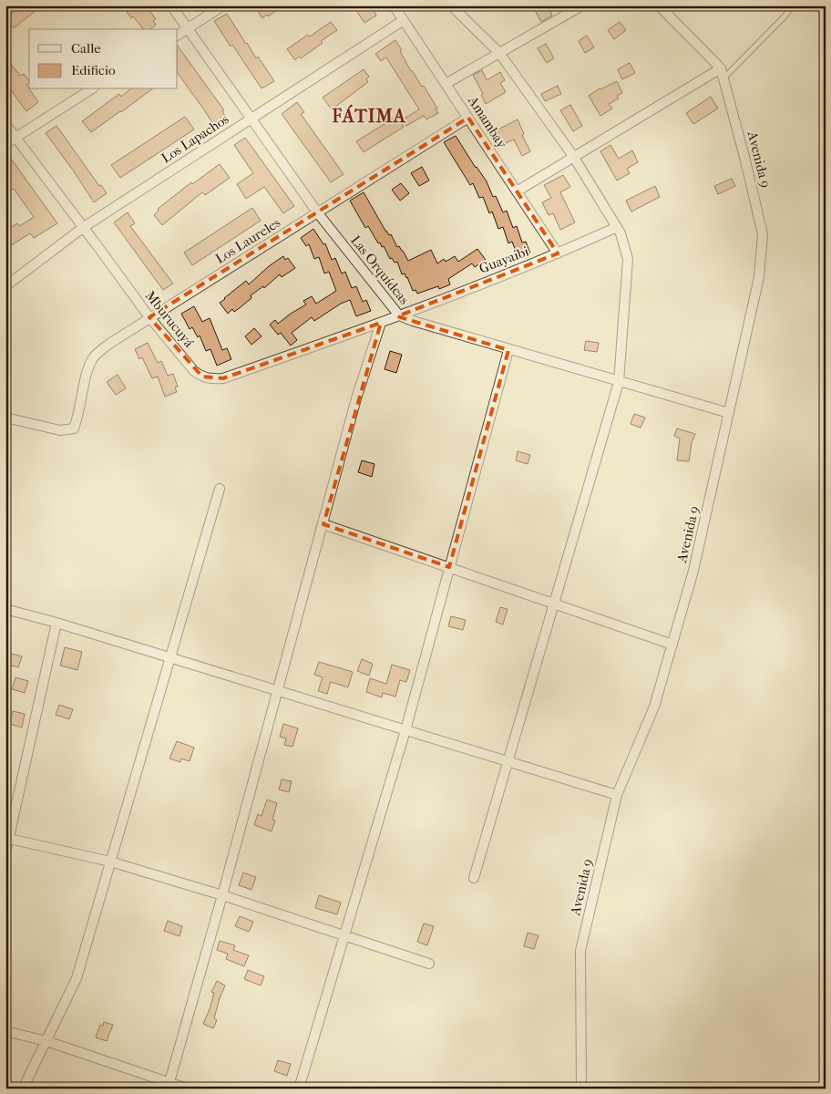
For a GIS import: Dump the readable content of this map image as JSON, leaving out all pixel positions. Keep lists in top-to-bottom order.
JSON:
{
  "streets": {
    "street": [
      "Amambay",
      "Los Lapachos",
      "Avenida 9",
      "Los Laureles",
      "Guayaibi",
      "Las Orquídeas",
      "Mburucuyá"
    ]
  },
  "crossings": [
    ["Amambay", "Los Lapachos"],
    ["Amambay", "Los Laureles"],
    ["Amambay", "Guayaibi"],
    ["Los Lapachos", "Las Orquídeas"],
    ["Los Lapachos", "Mburucuyá"],
    ["Avenida 9", "Las Orquídeas"],
    ["Los Laureles", "Las Orquídeas"],
    ["Los Laureles", "Mburucuyá"],
    ["Guayaibi", "Las Orquídeas"],
    ["Guayaibi", "Mburucuyá"]
  ],
  "districts": ["FÁTIMA"],
  "legend": ["Calle", "Edificio"]
}
